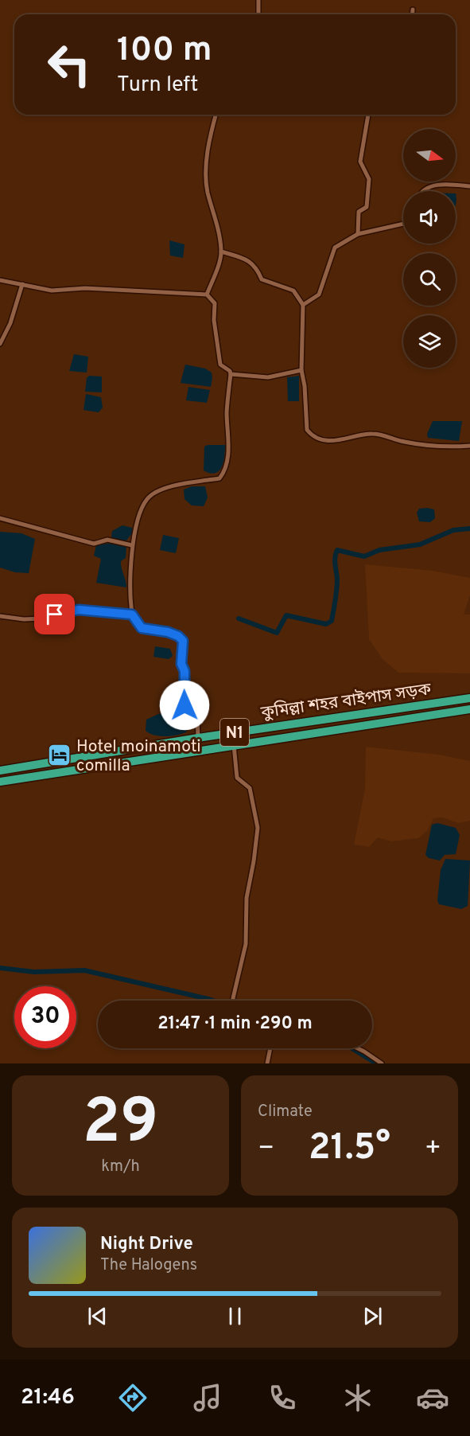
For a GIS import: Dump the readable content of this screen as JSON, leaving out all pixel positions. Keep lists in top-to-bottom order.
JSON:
{
  "streets": {
    "highway": ["কুমিল্লা শহর বাইপাস সড়ক", "N1"]
  },
  "places": {
    "hotel": ["Hotel moinamoti comilla"]
  },
  "north": "right",
  "page": {
    "turn": ["100 m", "Turn left"],
    "limit": "30",
    "trip": "21:47 · 1 min · 290 m",
    "tile": [
      ["29", "km/h"],
      "Climate"
    ],
    "heat": ["−", "21.5°", "+"],
    "song": ["Night Drive", "The Halogens"],
    "tabs": "21:46"
  }
}
